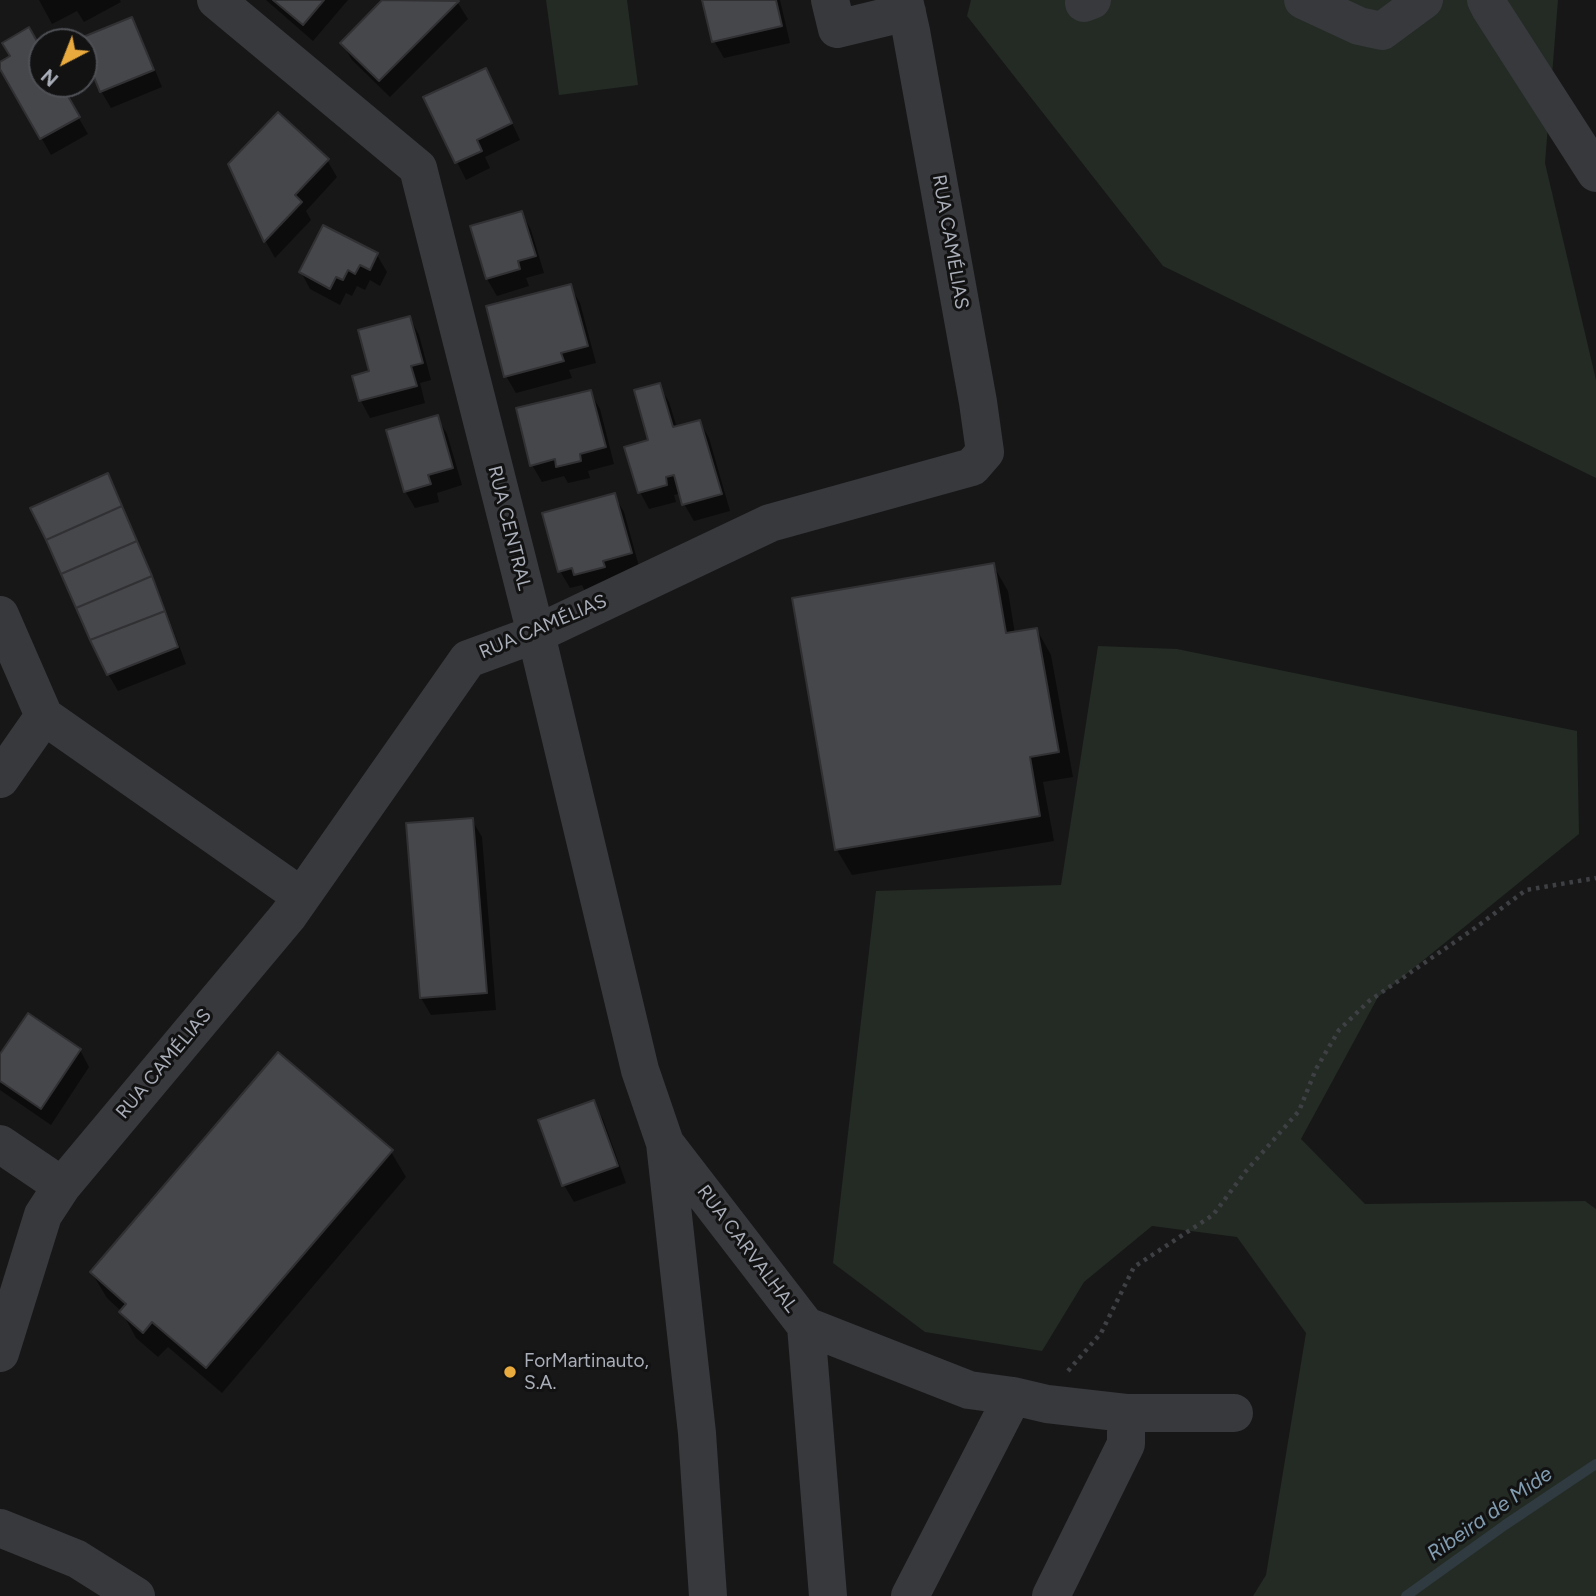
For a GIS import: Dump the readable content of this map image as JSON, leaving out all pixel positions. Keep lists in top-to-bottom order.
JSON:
{
  "streets": {
    "street": ["RUA CAMÉLIAS", "RUA CENTRAL", "RUA CARVALHAL"]
  },
  "crossings": [
    ["RUA CAMÉLIAS", "RUA CENTRAL"],
    ["RUA CENTRAL", "RUA CARVALHAL"]
  ],
  "water": ["Ribeira de Mide"],
  "places": ["ForMartinauto, S.A."],
  "north": "bottom left"
}
